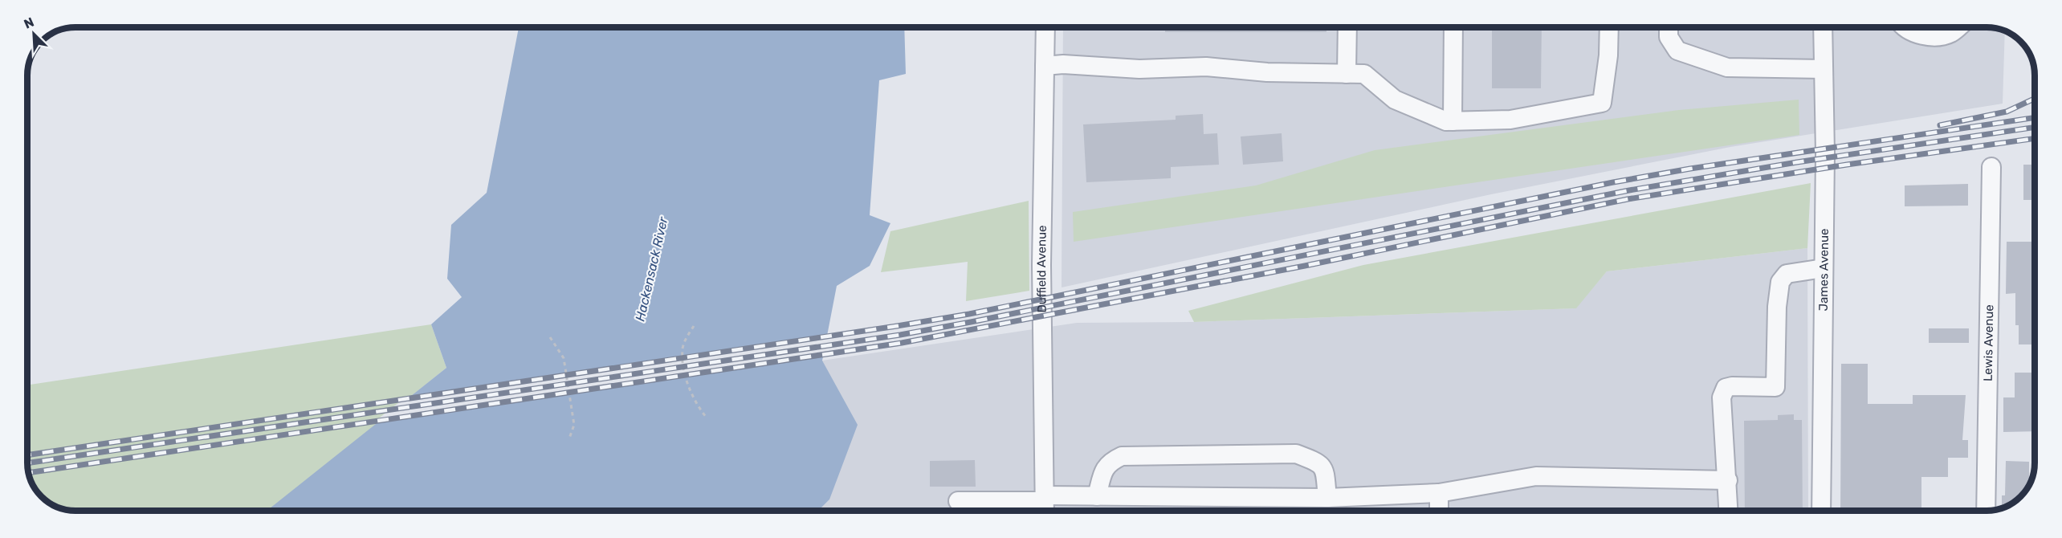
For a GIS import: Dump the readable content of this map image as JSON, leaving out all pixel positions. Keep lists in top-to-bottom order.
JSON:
{
  "streets": {
    "street": ["Duffield Avenue", "James Avenue", "Lewis Avenue"]
  },
  "water": ["Hackensack River"],
  "north": "top left"
}
